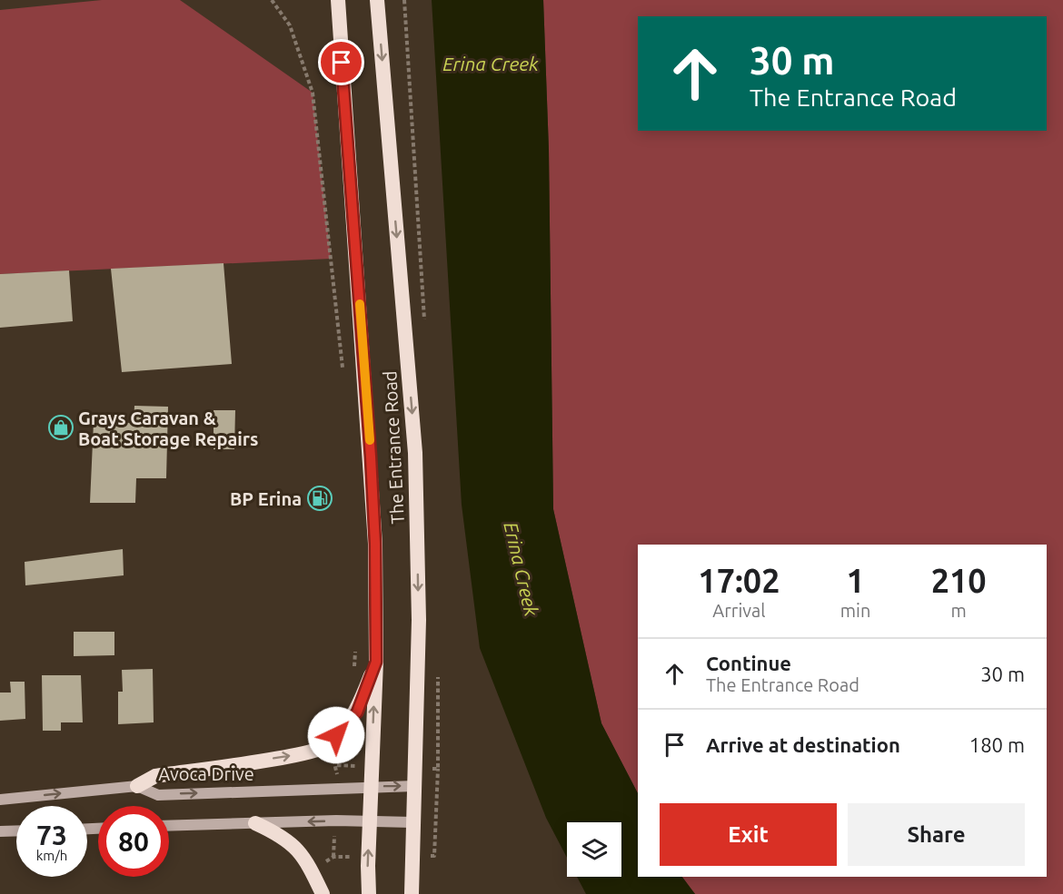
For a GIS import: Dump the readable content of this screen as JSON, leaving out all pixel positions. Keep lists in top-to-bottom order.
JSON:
{
  "streets": {
    "highway": ["The Entrance Road"],
    "main road": ["Avoca Drive"]
  },
  "crossings": [
    ["The Entrance Road", "Avoca Drive"]
  ],
  "water": ["Erina Creek"],
  "places": {
    "shop": ["Grays Caravan & Boat Storage Repairs"],
    "fuel station": ["BP Erina"]
  },
  "page": {
    "turn": ["30 m", "The Entrance Road"],
    "eta": [
      "17:02",
      "Arrival",
      "1",
      "min",
      "210",
      "m"
    ],
    "list": [
      {
        "name": "Continue",
        "note": "The Entrance Road",
        "value": "30 m"
      },
      {
        "name": "Arrive at destination",
        "value": "180 m"
      }
    ],
    "buttons": ["Exit", "Share"],
    "speed": "73 km/h",
    "limit": "80"
  }
}
